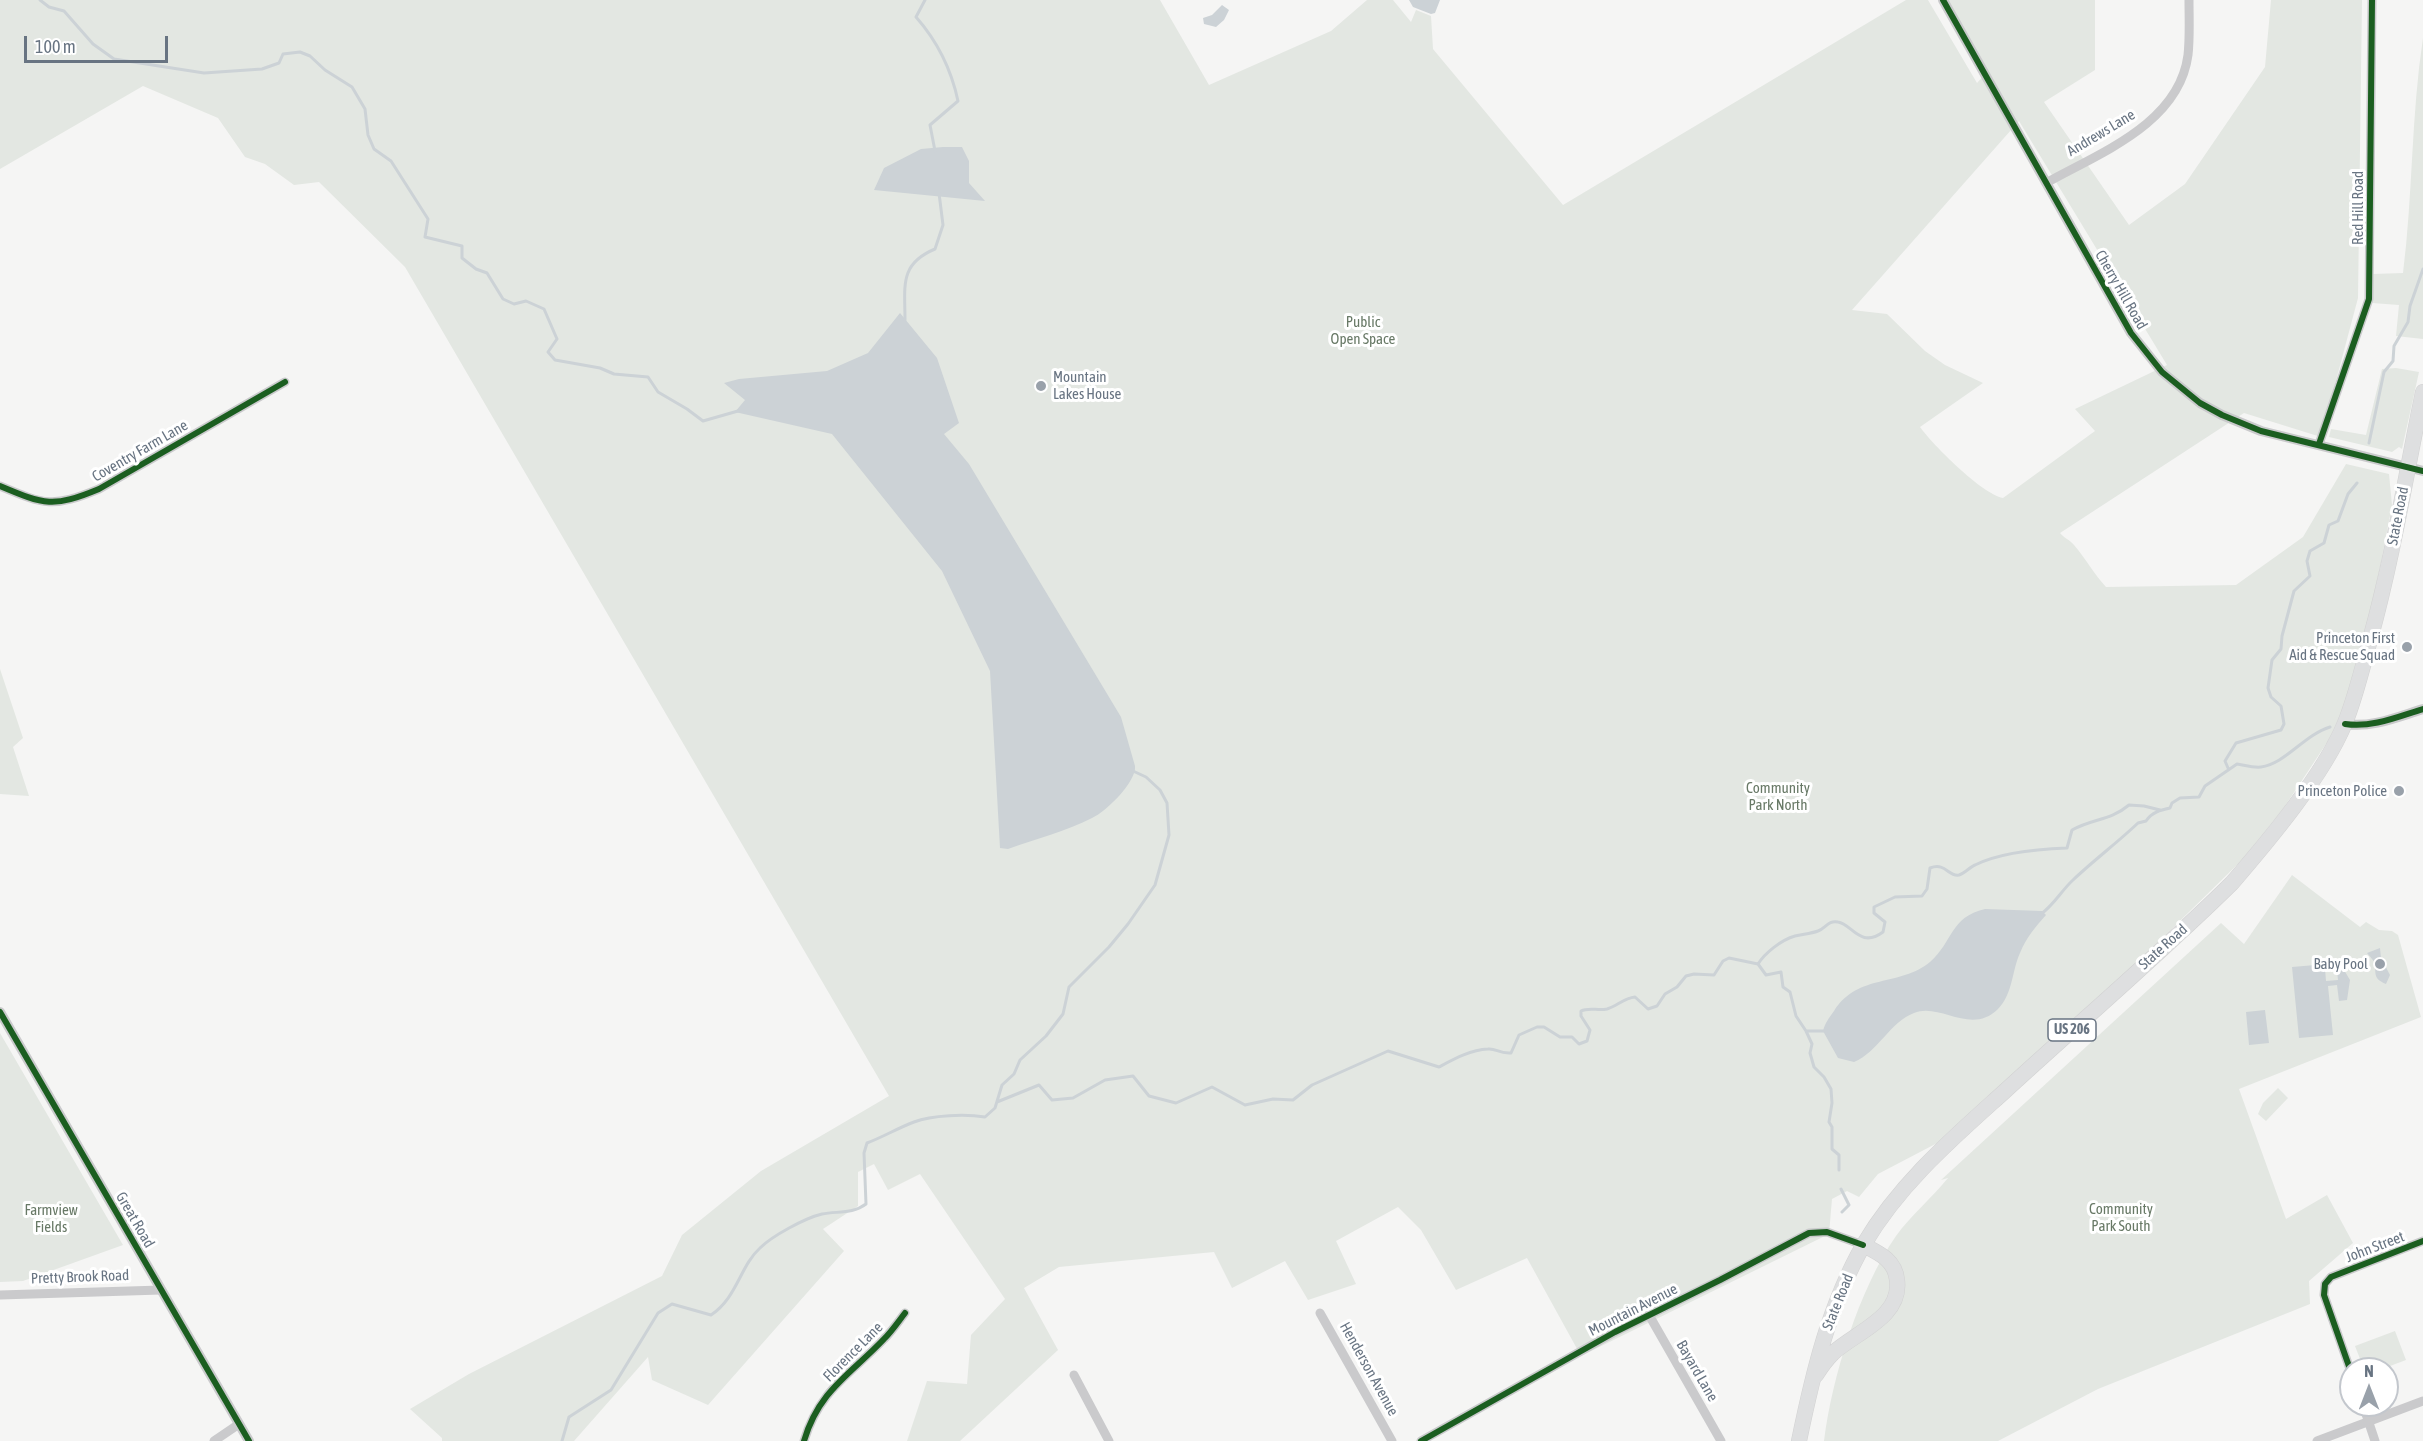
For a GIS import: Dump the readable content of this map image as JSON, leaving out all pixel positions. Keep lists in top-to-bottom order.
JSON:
{
  "streets": {
    "highway": ["State Road", "US 206"],
    "street": [
      "Andrews Lane",
      "Red Hill Road",
      "Cherry Hill Road",
      "Coventry Farm Lane",
      "Great Road",
      "John Street",
      "Pretty Brook Road",
      "Mountain Avenue",
      "Florence Lane",
      "Henderson Avenue",
      "Bayard Lane"
    ]
  },
  "crossings": [
    ["Andrews Lane", "Cherry Hill Road"],
    ["Red Hill Road", "Cherry Hill Road"],
    ["Cherry Hill Road", "State Road"],
    ["State Road", "Mountain Avenue"],
    ["Great Road", "Pretty Brook Road"],
    ["Mountain Avenue", "Bayard Lane"]
  ],
  "parks": [
    "Public Open Space",
    "Community Park North",
    "Community Park South",
    "Farmview Fields"
  ],
  "places": [
    "Mountain Lakes House",
    "Princeton First Aid & Rescue Squad",
    "Princeton Police",
    "Baby Pool"
  ],
  "scale_bar": "100 m",
  "north": "top"
}
